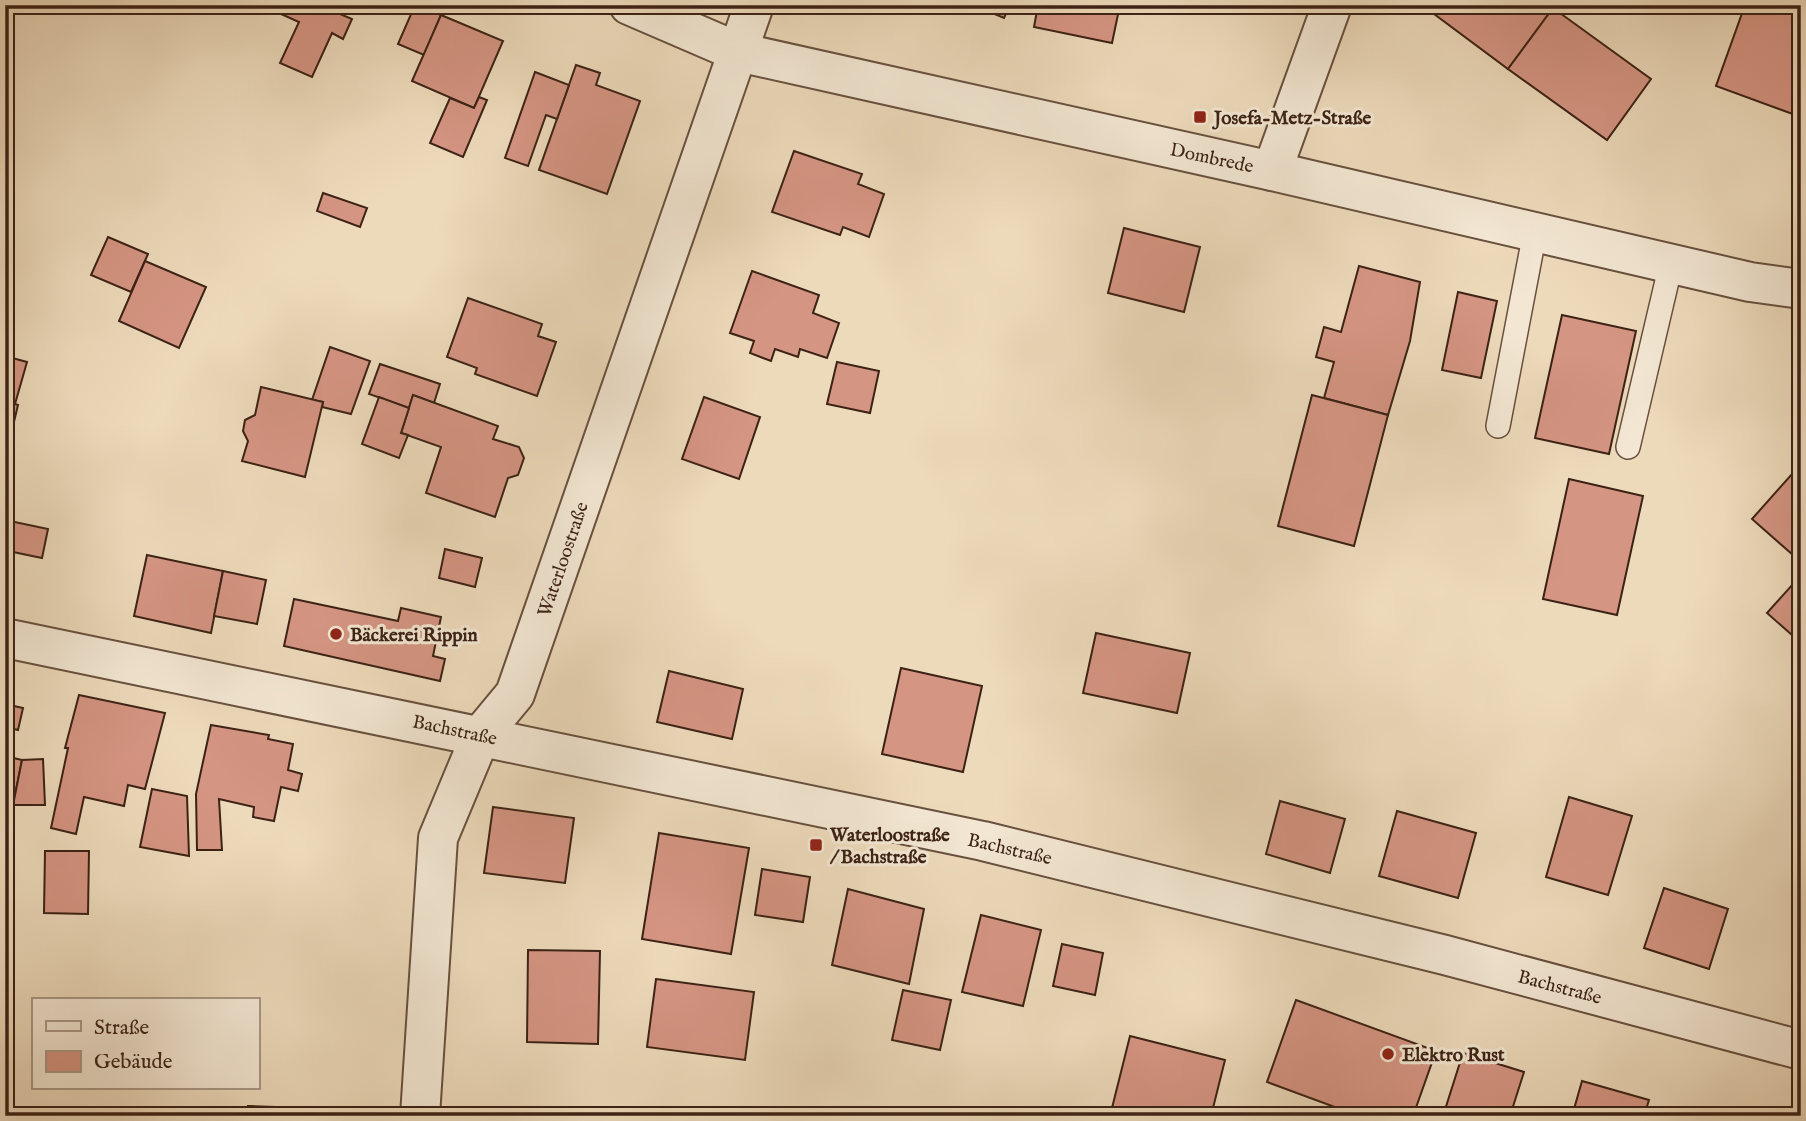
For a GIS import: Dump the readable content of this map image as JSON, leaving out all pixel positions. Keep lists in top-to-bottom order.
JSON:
{
  "streets": {
    "street": ["Dombrede", "Waterloostraße", "Bachstraße"]
  },
  "crossings": [
    ["Dombrede", "Waterloostraße"],
    ["Waterloostraße", "Bachstraße"]
  ],
  "places": {
    "transit": ["Josefa-Metz-Straße", "Waterloostraße / Bachstraße"],
    "other": ["Bäckerei Rippin", "Elektro Rust"]
  },
  "legend": ["Straße", "Gebäude"]
}
